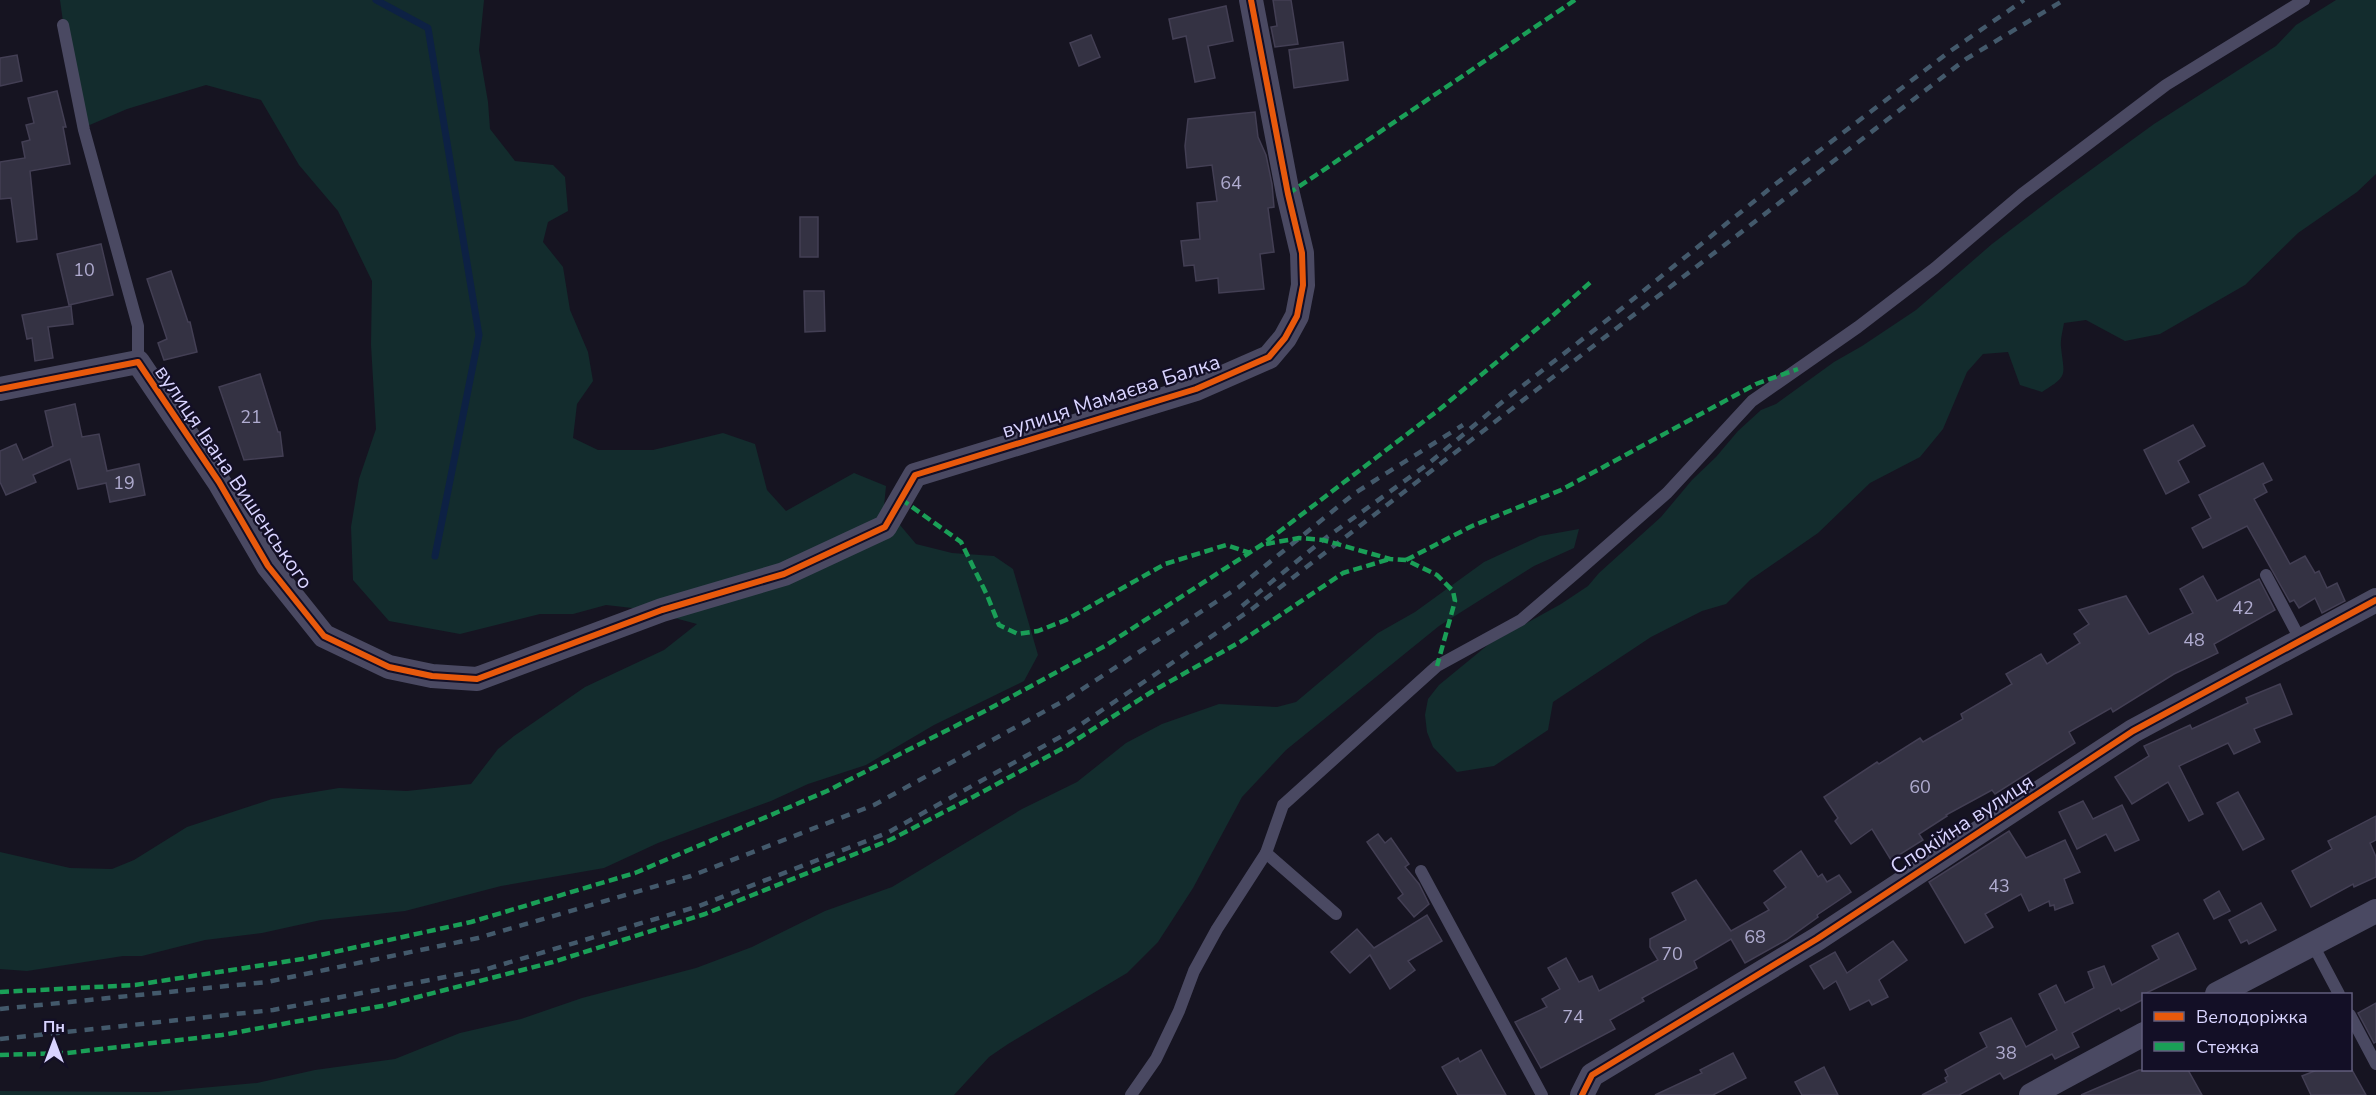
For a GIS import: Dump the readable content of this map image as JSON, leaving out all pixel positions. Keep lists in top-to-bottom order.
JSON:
{
  "streets": {
    "street": ["вулиця Мамаєва Балка", "вулиця Івана Вишенського", "Спокійна вулиця"]
  },
  "crossings": [
    ["вулиця Мамаєва Балка", "вулиця Івана Вишенського"]
  ],
  "house_numbers": [
    "64",
    "10",
    "21",
    "19",
    "42",
    "48",
    "60",
    "43",
    "68",
    "70",
    "74",
    "38"
  ],
  "legend": ["Велодоріжка", "Стежка"],
  "north": "top"
}
